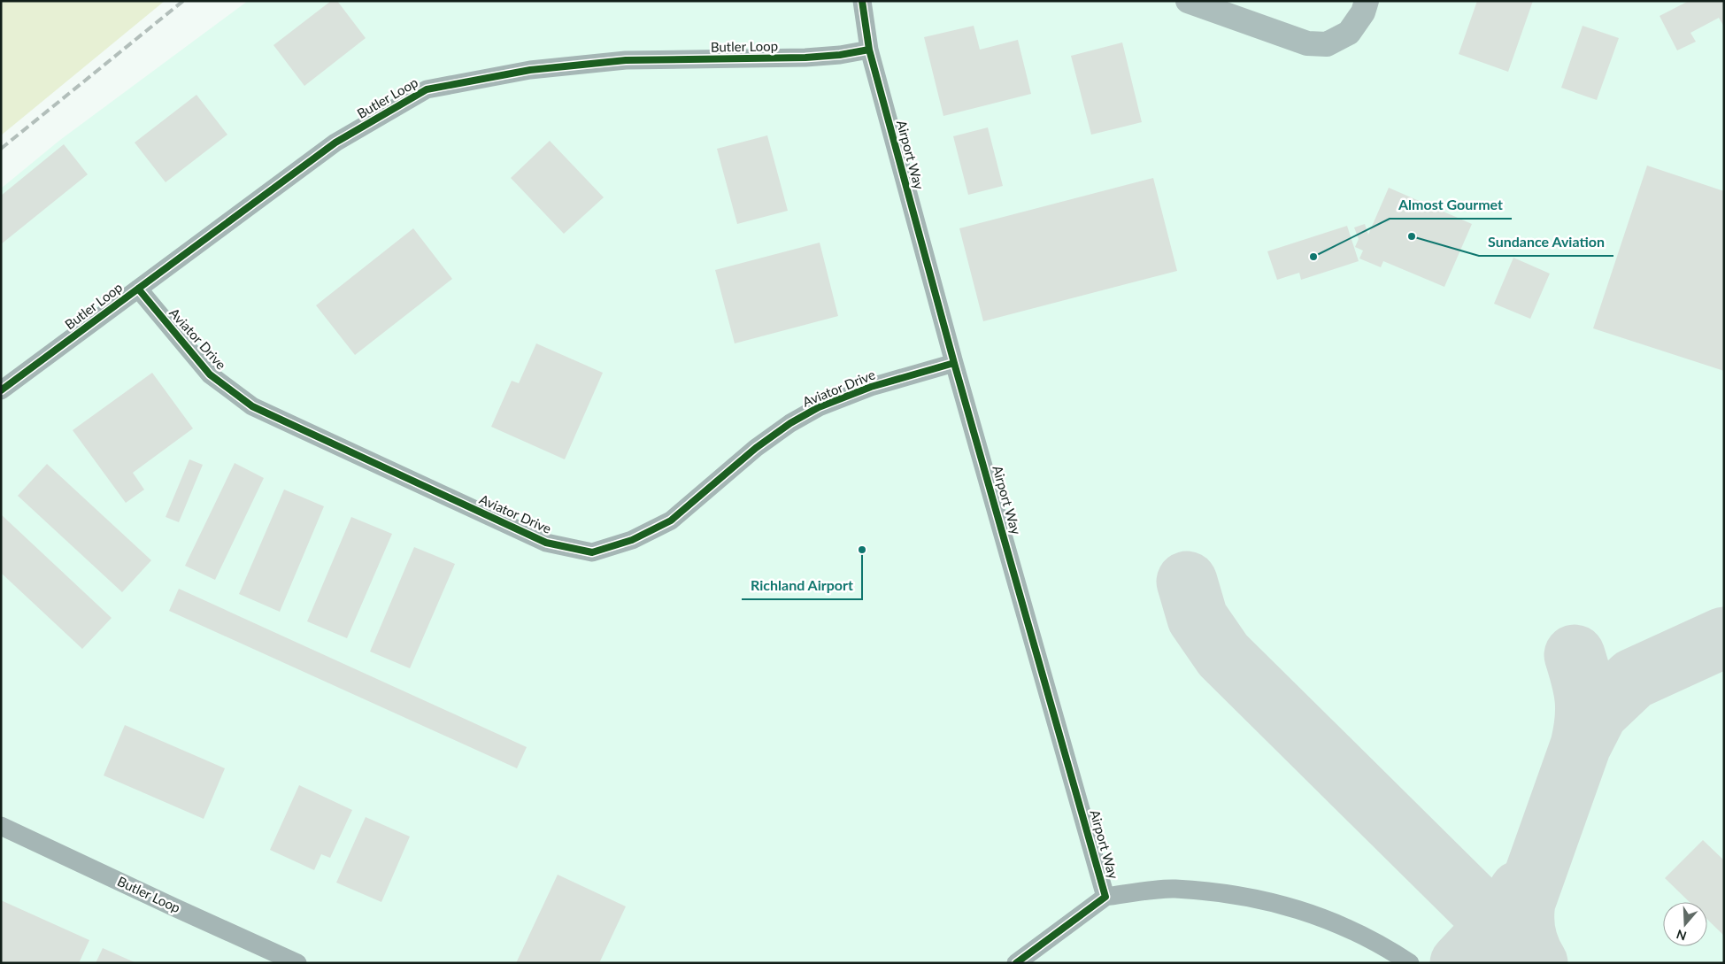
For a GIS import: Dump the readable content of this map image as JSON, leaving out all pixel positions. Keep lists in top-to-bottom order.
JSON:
{
  "streets": {
    "street": ["Butler Loop", "Airport Way", "Aviator Drive"]
  },
  "crossings": [
    ["Butler Loop", "Airport Way"],
    ["Butler Loop", "Aviator Drive"],
    ["Airport Way", "Aviator Drive"]
  ],
  "places": ["Sundance Aviation", "Almost Gourmet", "Richland Airport"],
  "north": "bottom"
}
